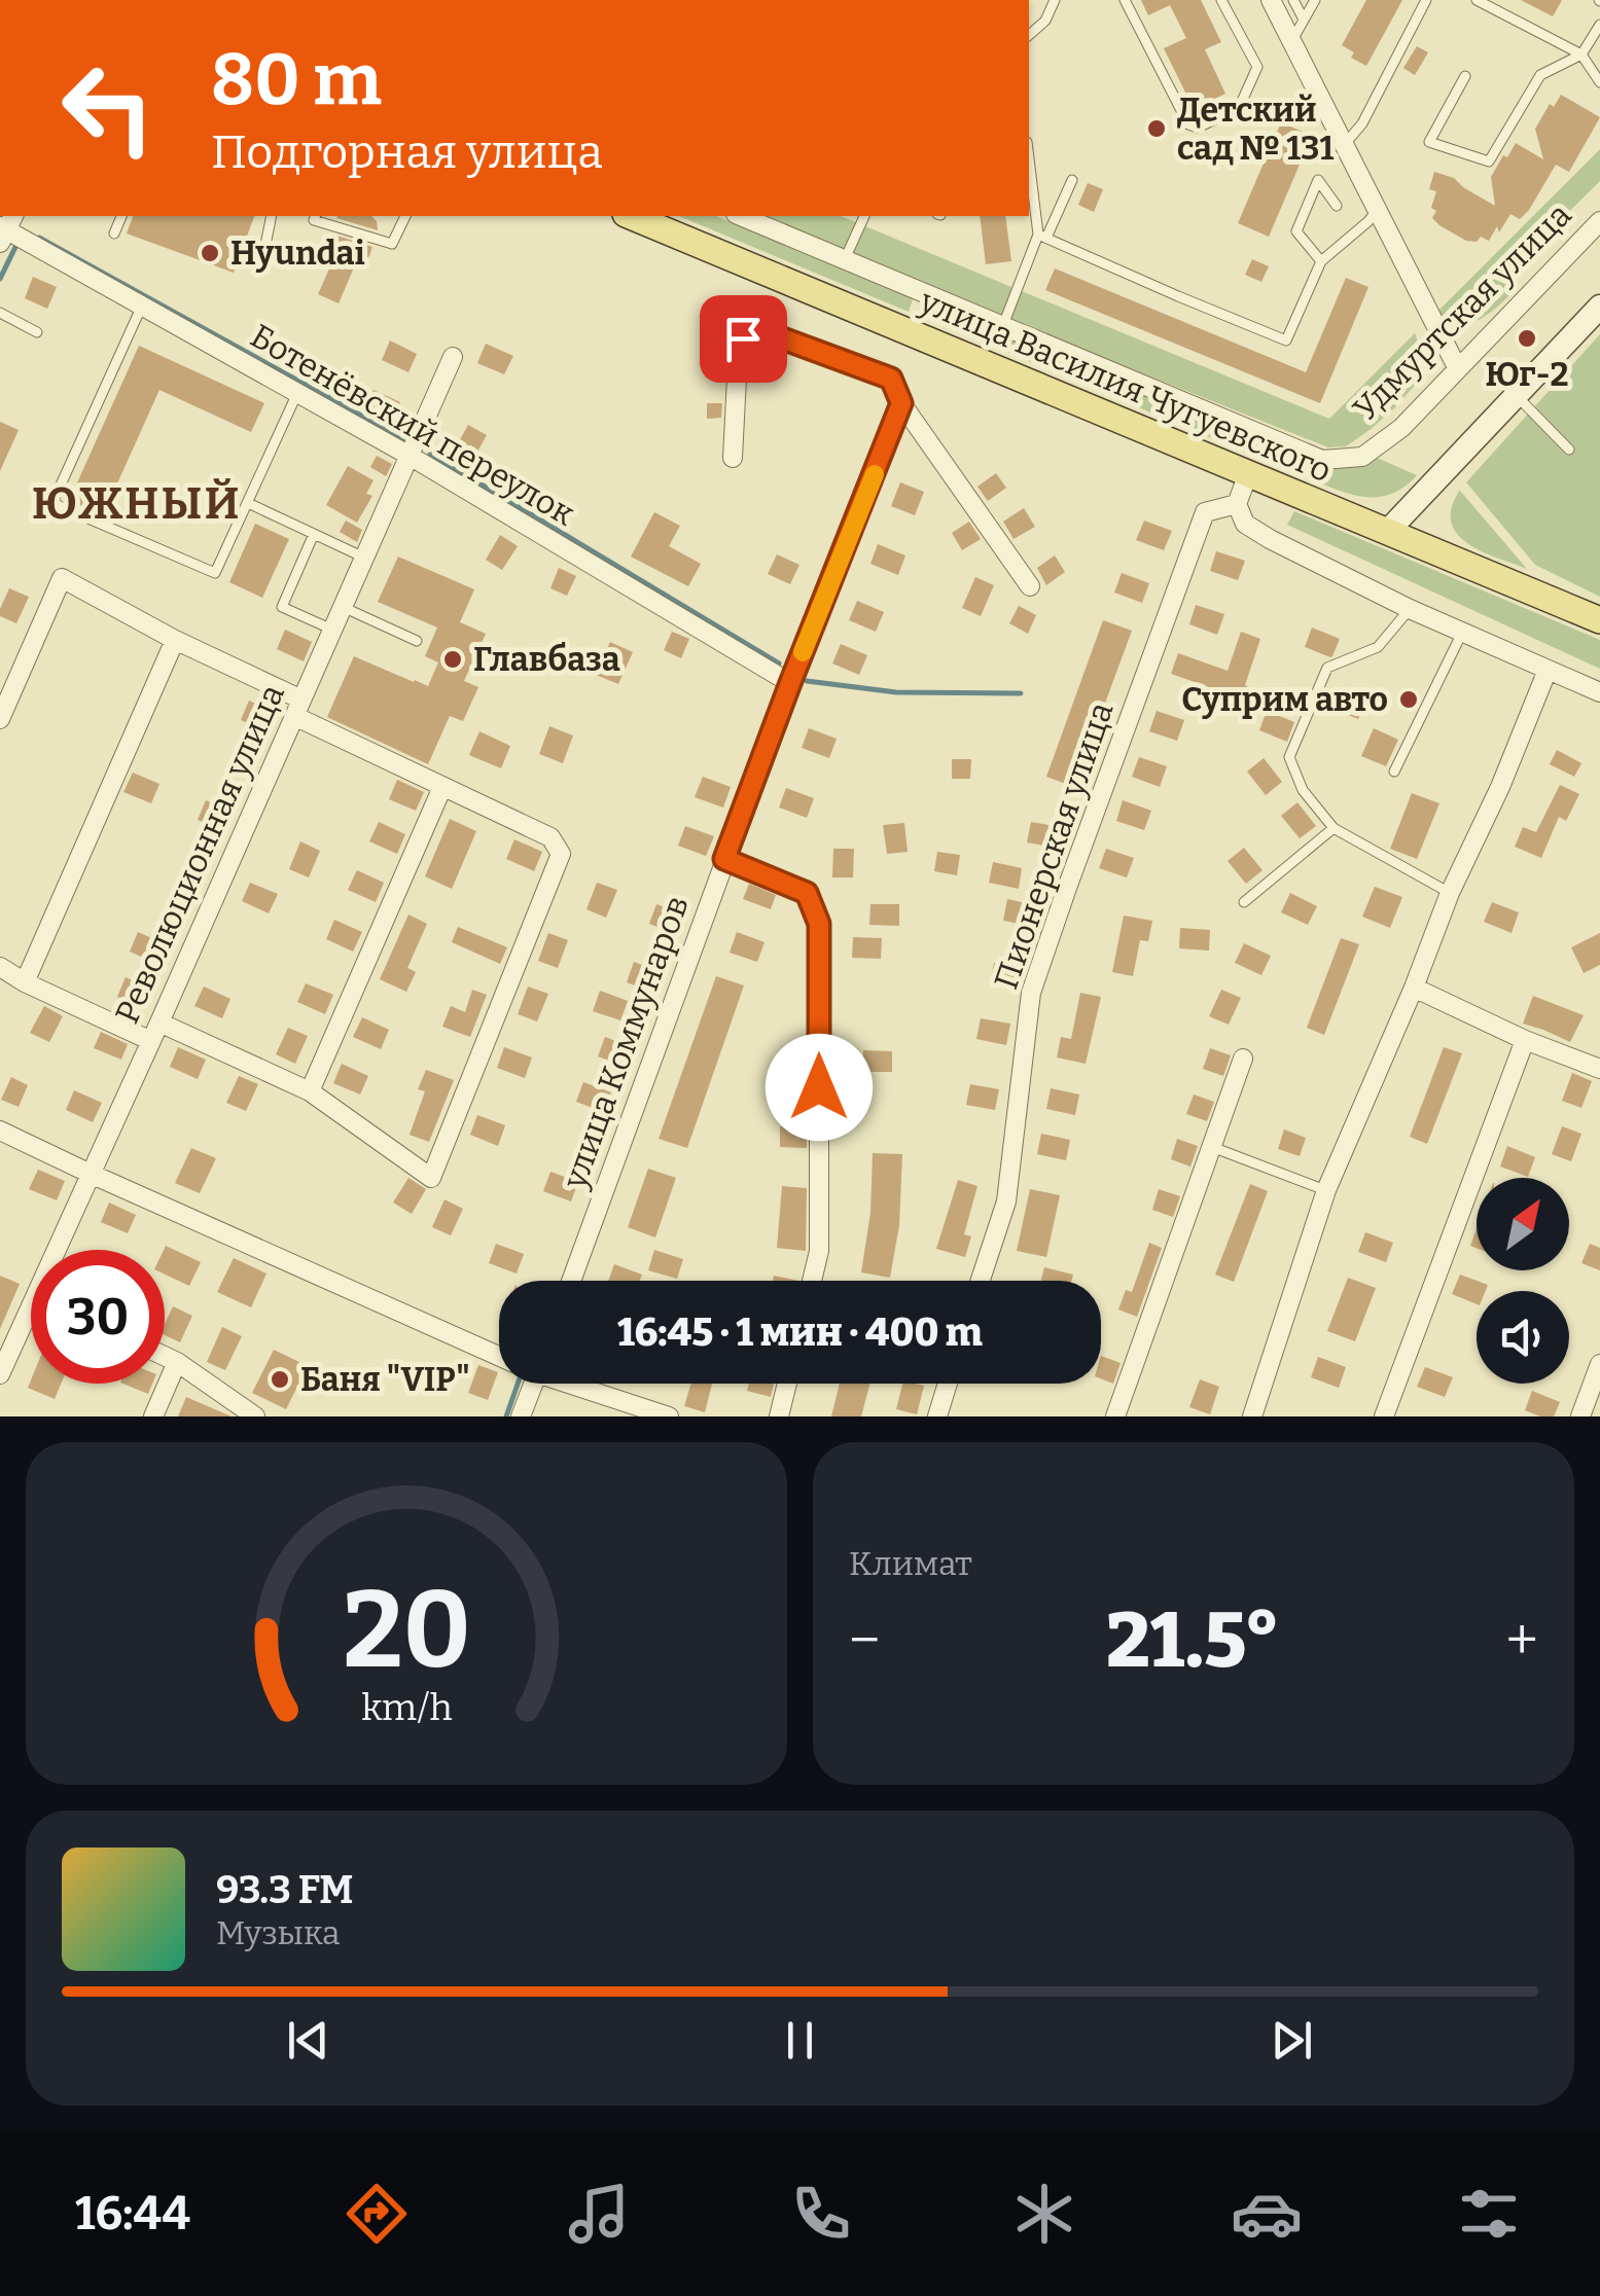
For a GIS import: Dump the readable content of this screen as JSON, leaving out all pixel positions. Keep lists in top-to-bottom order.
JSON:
{
  "streets": {
    "main road": ["улица Василия Чугуевского"],
    "street": [
      "Удмуртская улица",
      "Ботенёвский переулок",
      "Пионерская улица",
      "Революционная улица",
      "улица Коммунаров"
    ]
  },
  "crossings": [
    ["Удмуртская улица", "улица Василия Чугуевского"],
    ["Ботенёвский переулок", "Революционная улица"],
    ["Ботенёвский переулок", "улица Коммунаров"]
  ],
  "districts": ["ЮЖНЫЙ"],
  "places": [
    "Детский сад № 131",
    "Hyundai",
    "Юг-2",
    "Главбаза",
    "Суприм авто",
    "Баня \"VIP\""
  ],
  "north": "top right",
  "page": {
    "turn": ["80 m", "Подгорная улица"],
    "limit": "30",
    "trip": "16:45 · 1 мин · 400 m",
    "tile": "Климат",
    "heat": ["−", "21.5°", "+"],
    "song": ["93.3 FM", "Музыка"],
    "tabs": "16:44",
    "gauge": ["20", "km/h"]
  }
}
